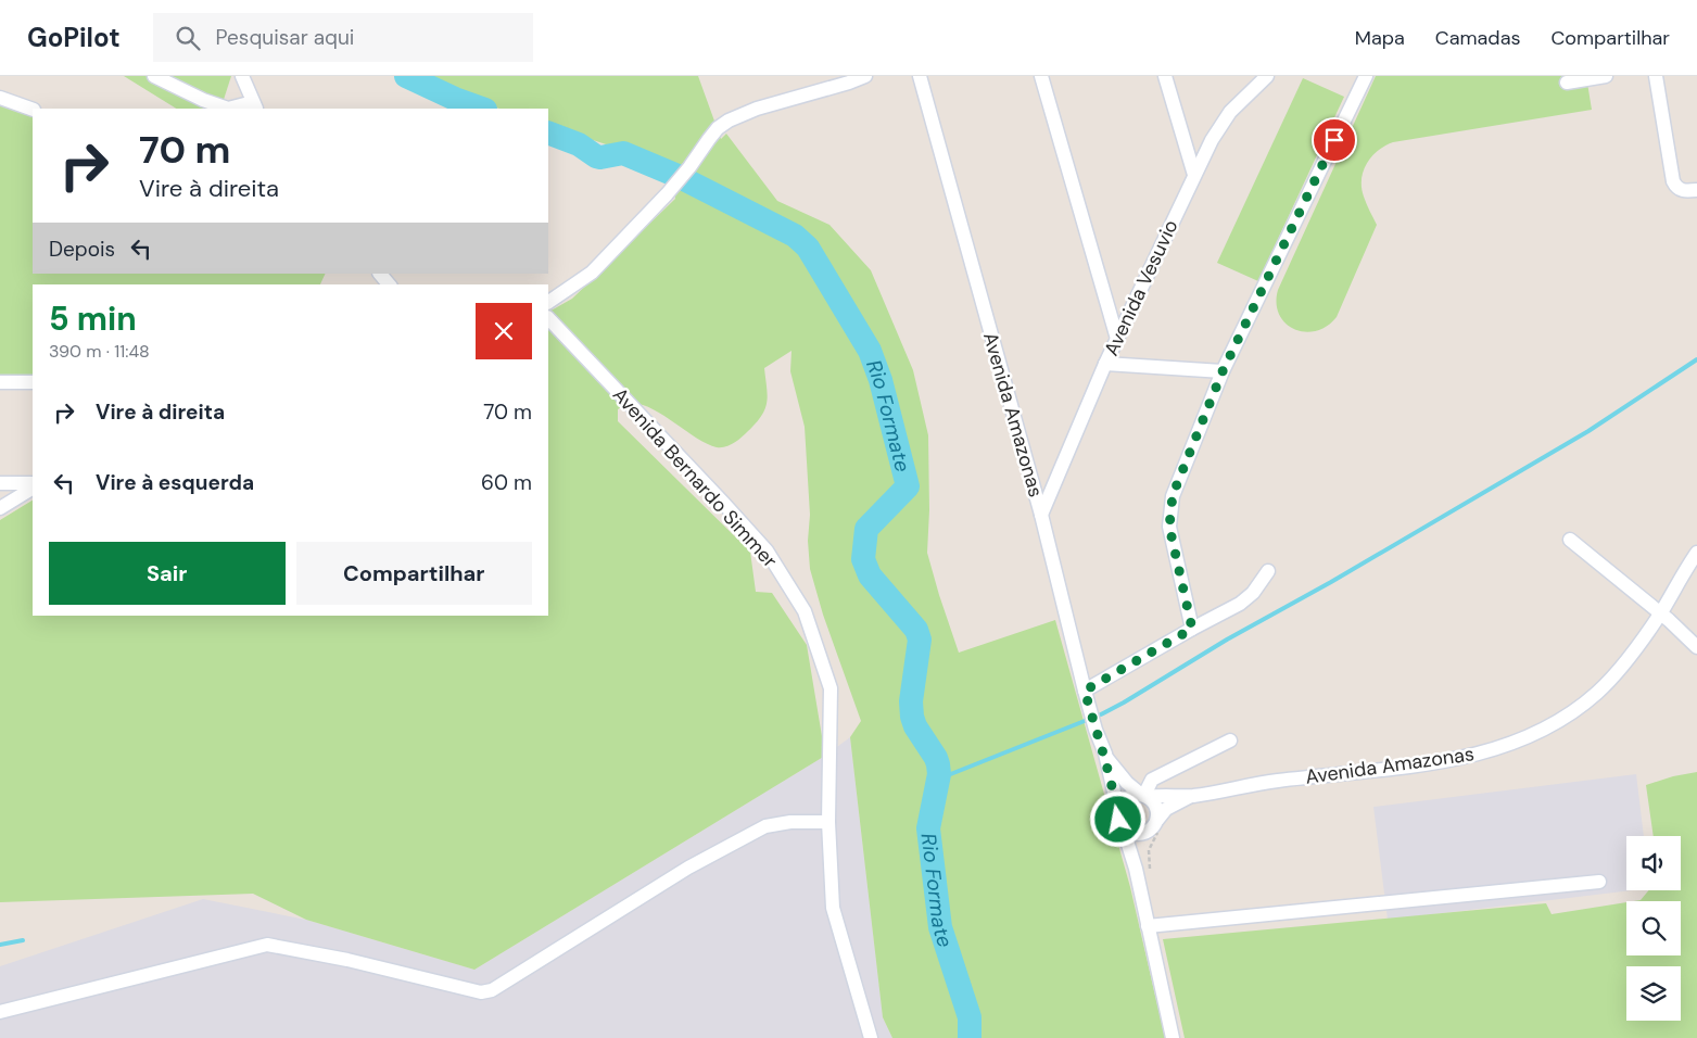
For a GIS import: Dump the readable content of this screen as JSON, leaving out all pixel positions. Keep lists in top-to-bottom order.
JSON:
{
  "streets": {
    "street": ["Avenida Vesuvio", "Avenida Amazonas", "Avenida Bernardo Simmer"]
  },
  "crossings": [
    ["Avenida Vesuvio", "Avenida Amazonas"]
  ],
  "water": ["Rio Formate"],
  "page": {
    "header": "GoPilot",
    "search": "Pesquisar aqui",
    "nav": ["Mapa", "Camadas", "Compartilhar"],
    "turn": ["70 m", "Vire à direita"],
    "then": "Depois",
    "heading": ["5 min", "390 m · 11:48"],
    "list": [
      {
        "name": "Vire à direita",
        "value": "70 m"
      },
      {
        "name": "Vire à esquerda",
        "value": "60 m"
      }
    ],
    "buttons": ["Sair", "Compartilhar"]
  }
}
